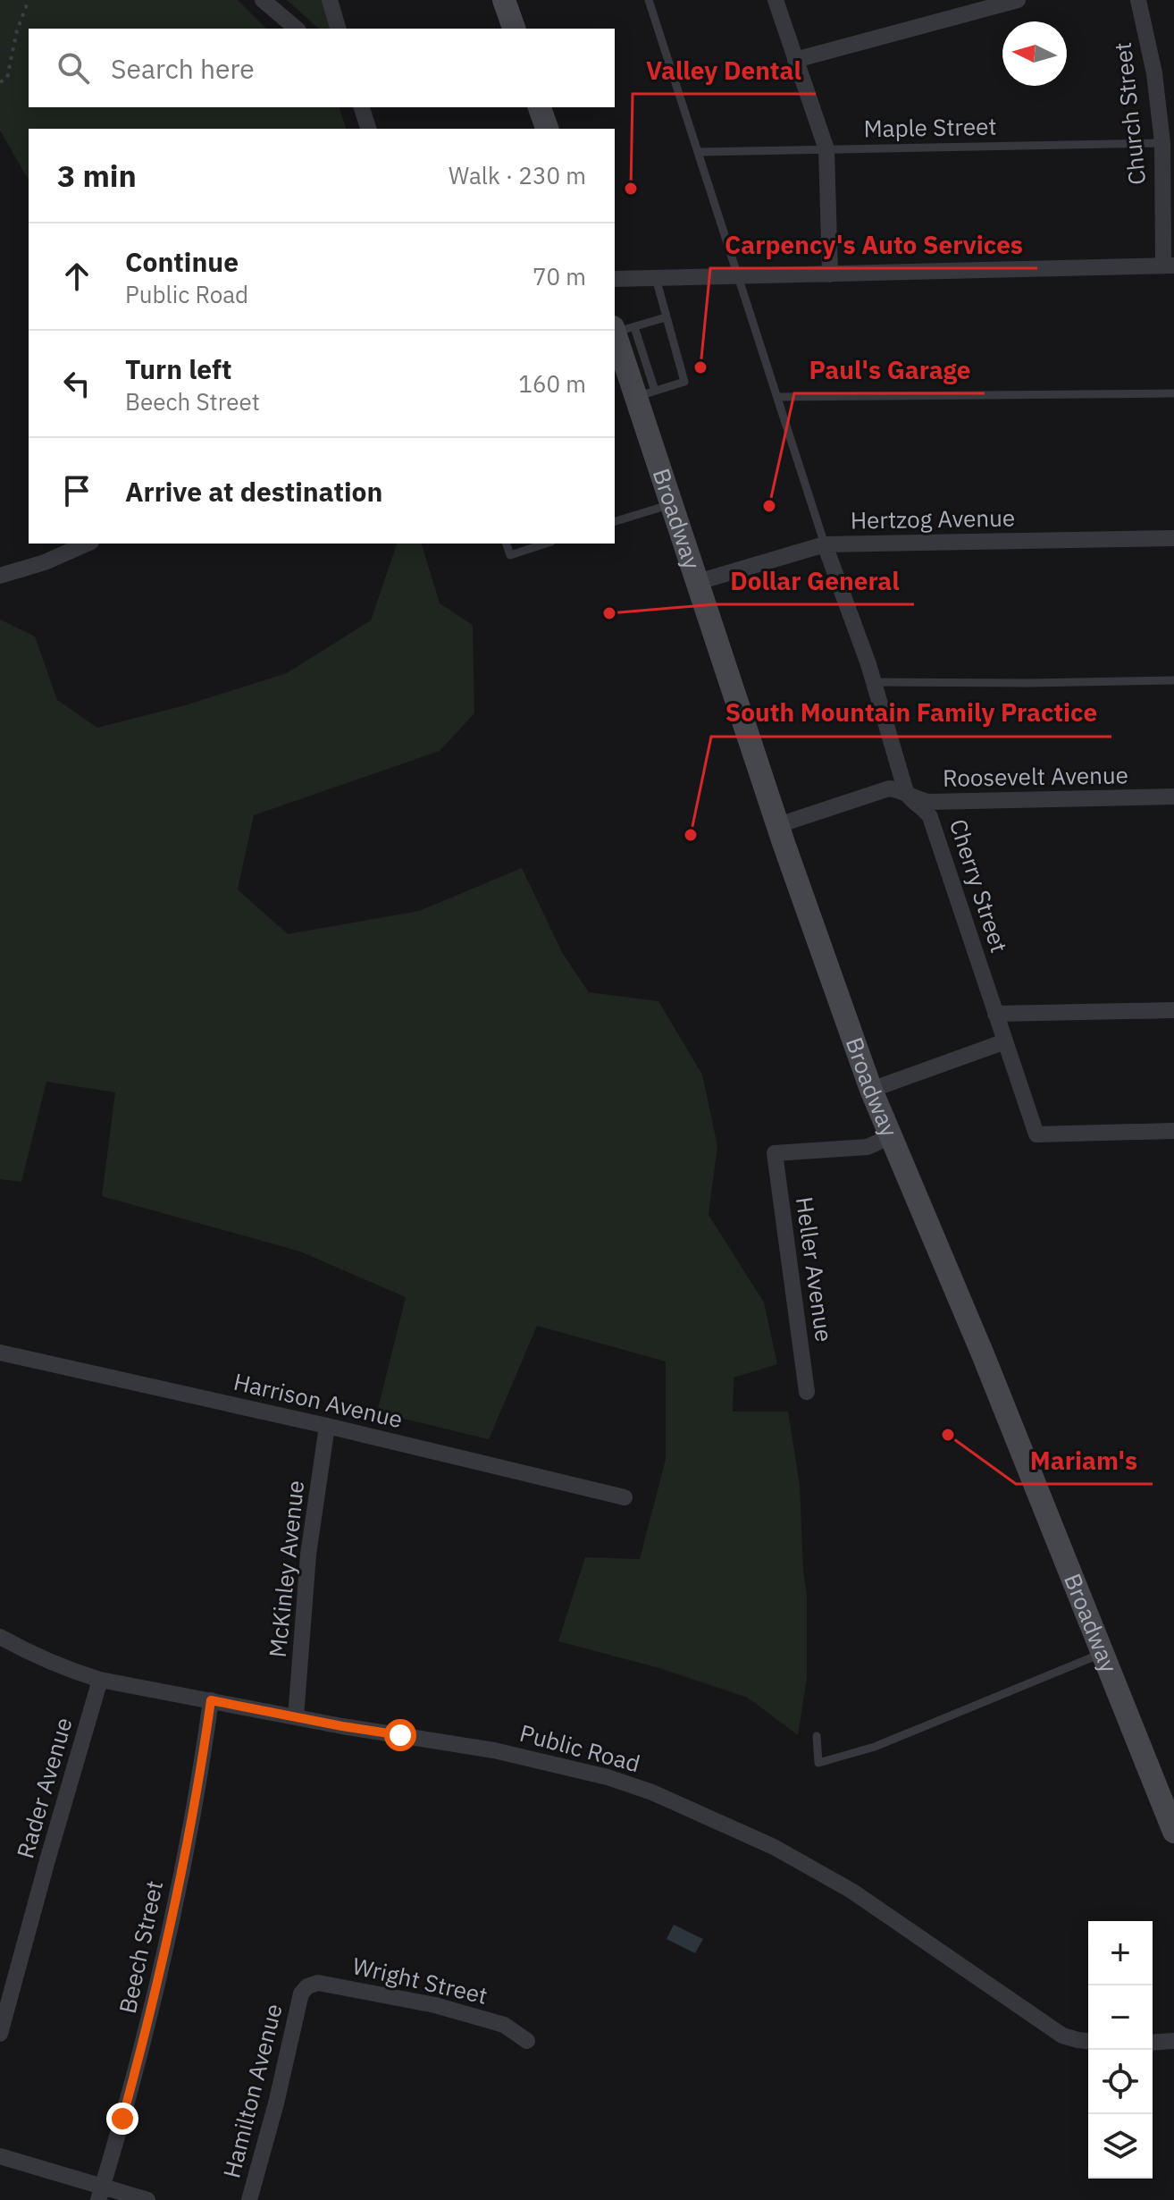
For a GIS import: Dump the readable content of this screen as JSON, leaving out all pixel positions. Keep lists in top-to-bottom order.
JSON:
{
  "streets": {
    "main road": ["Broadway"],
    "street": [
      "Church Street",
      "Hertzog Avenue",
      "Roosevelt Avenue",
      "Cherry Street",
      "Heller Avenue",
      "Harrison Avenue",
      "McKinley Avenue",
      "Public Road",
      "Rader Avenue",
      "Beech Street",
      "Wright Street",
      "Hamilton Avenue"
    ],
    "lane": ["Maple Street"]
  },
  "crossings": [
    ["Church Street", "Maple Street"],
    ["Maple Street", "Cherry Street"],
    ["Broadway", "Hertzog Avenue"],
    ["Broadway", "Roosevelt Avenue"],
    ["Broadway", "Heller Avenue"],
    ["Hertzog Avenue", "Cherry Street"],
    ["Roosevelt Avenue", "Cherry Street"],
    ["Harrison Avenue", "McKinley Avenue"],
    ["McKinley Avenue", "Public Road"],
    ["Public Road", "Rader Avenue"],
    ["Public Road", "Beech Street"],
    ["Wright Street", "Hamilton Avenue"]
  ],
  "places": [
    "Valley Dental",
    "Carpency's Auto Services",
    "Paul's Garage",
    "Dollar General",
    "South Mountain Family Practice",
    "Mariam's"
  ],
  "north": "left",
  "page": {
    "search": "Search here",
    "heading": ["3 min", "Walk · 230 m"],
    "list": [
      ["Continue", "Public Road", "70 m"],
      ["Turn left", "Beech Street", "160 m"],
      "Arrive at destination"
    ],
    "map_buttons": ["+", "−"]
  }
}
